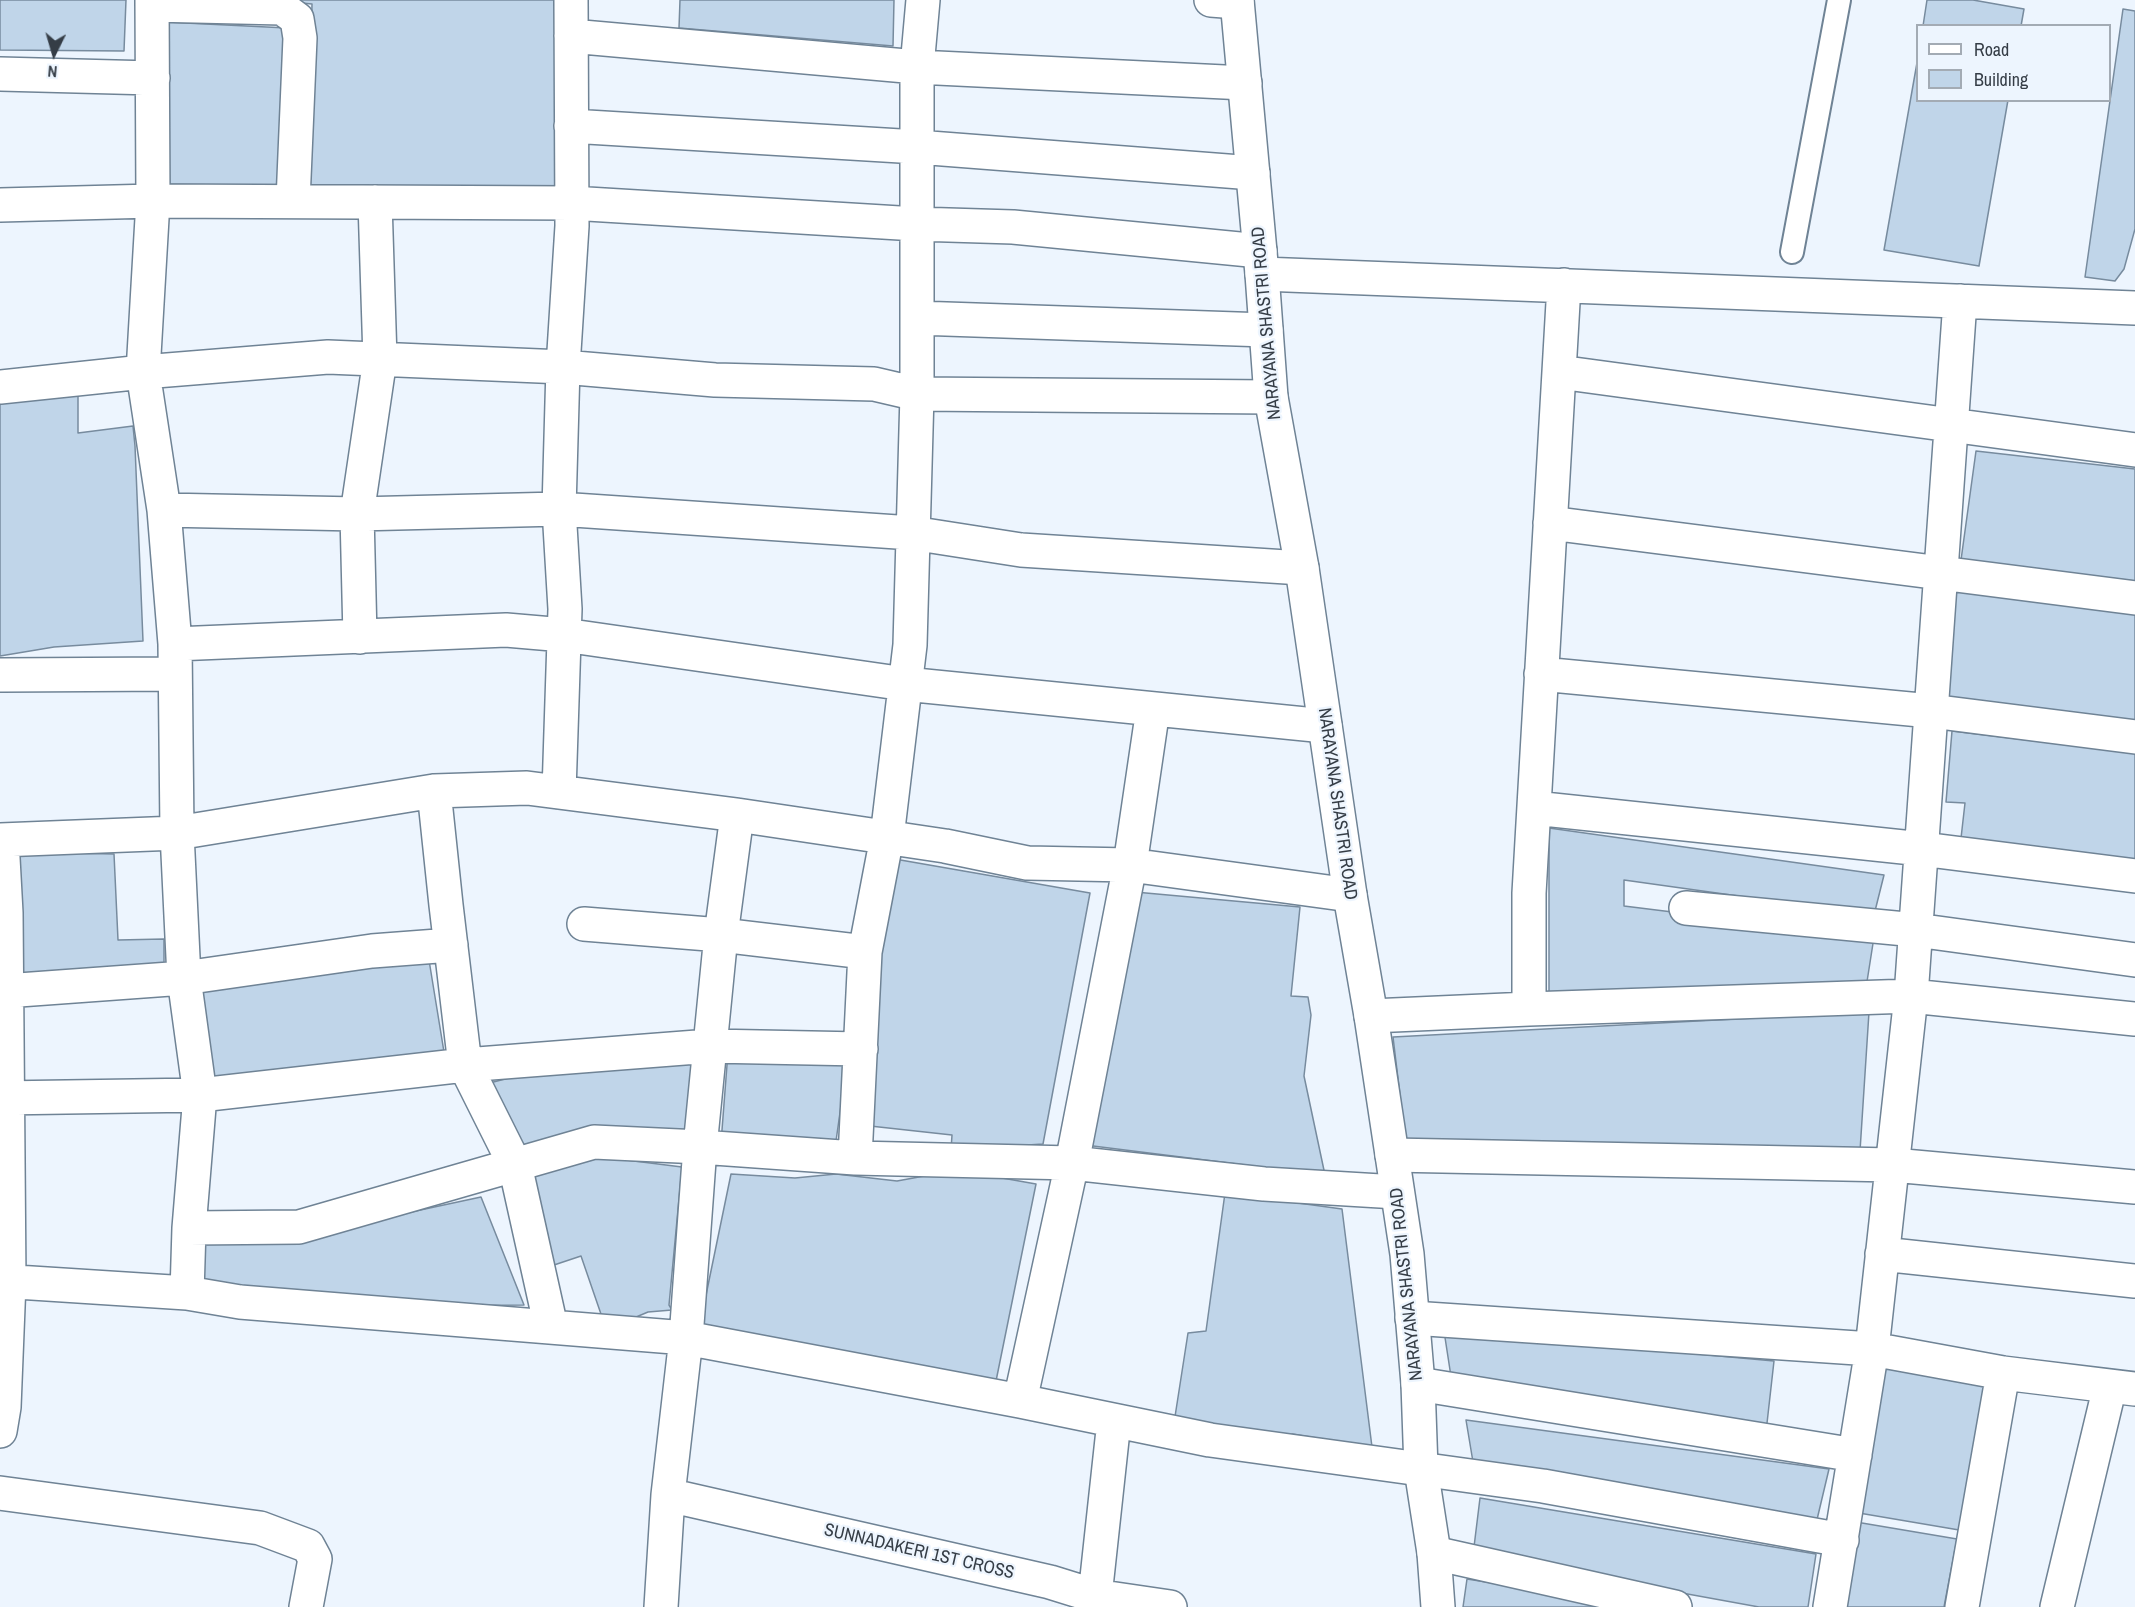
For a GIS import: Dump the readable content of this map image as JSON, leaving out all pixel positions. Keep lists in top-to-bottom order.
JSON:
{
  "streets": {
    "street": ["NARAYANA SHASTRI ROAD", "SUNNADAKERI 1ST CROSS"]
  },
  "legend": ["Road", "Building"],
  "north": "bottom"
}
